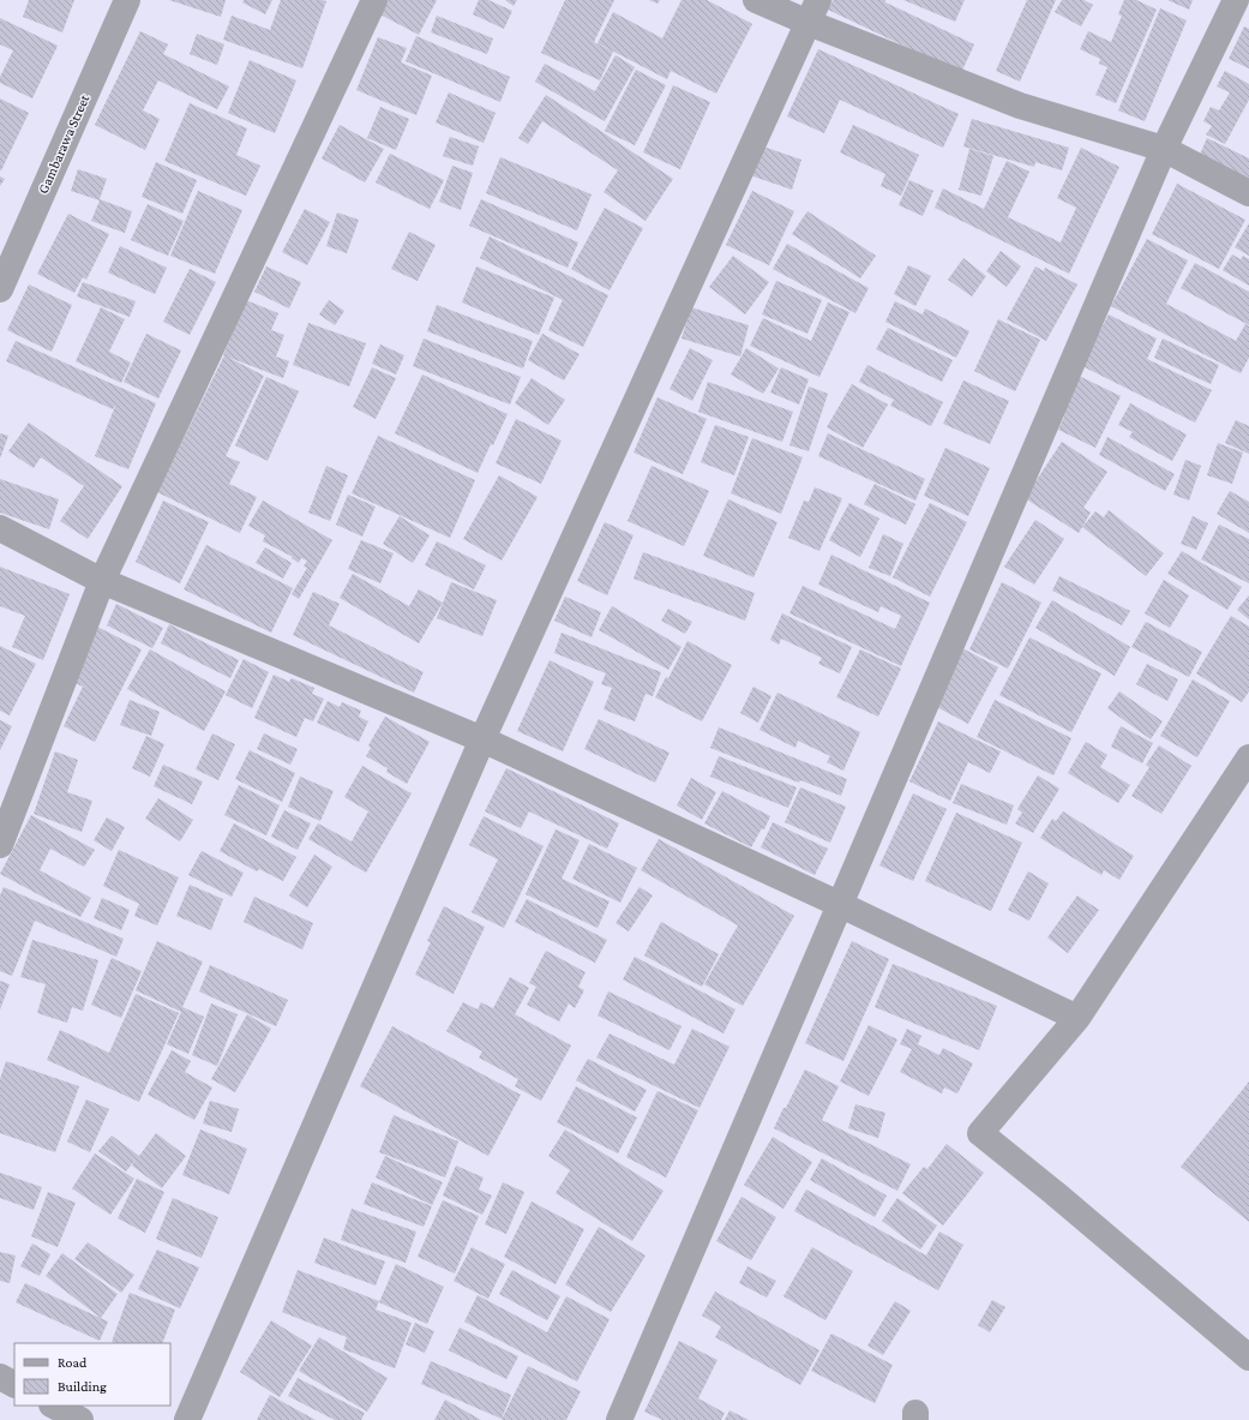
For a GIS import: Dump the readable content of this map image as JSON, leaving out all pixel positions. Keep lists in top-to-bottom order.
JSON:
{
  "streets": {
    "street": ["Gambarawa Street"]
  },
  "legend": ["Road", "Building"]
}
